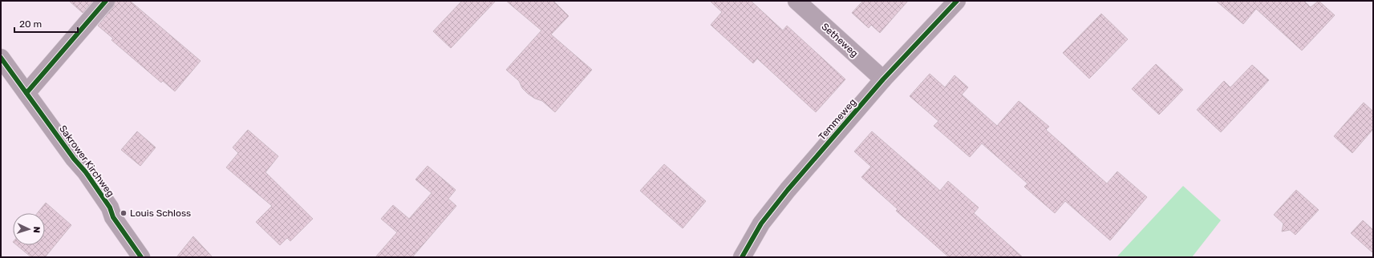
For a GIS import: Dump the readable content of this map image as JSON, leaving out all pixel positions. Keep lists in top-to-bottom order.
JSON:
{
  "streets": {
    "street": ["Setheweg", "Temmeweg", "Sakrower Kirchweg"]
  },
  "crossings": [
    ["Setheweg", "Temmeweg"]
  ],
  "places": ["Louis Schloss"],
  "scale_bar": "20 m",
  "north": "right"
}
